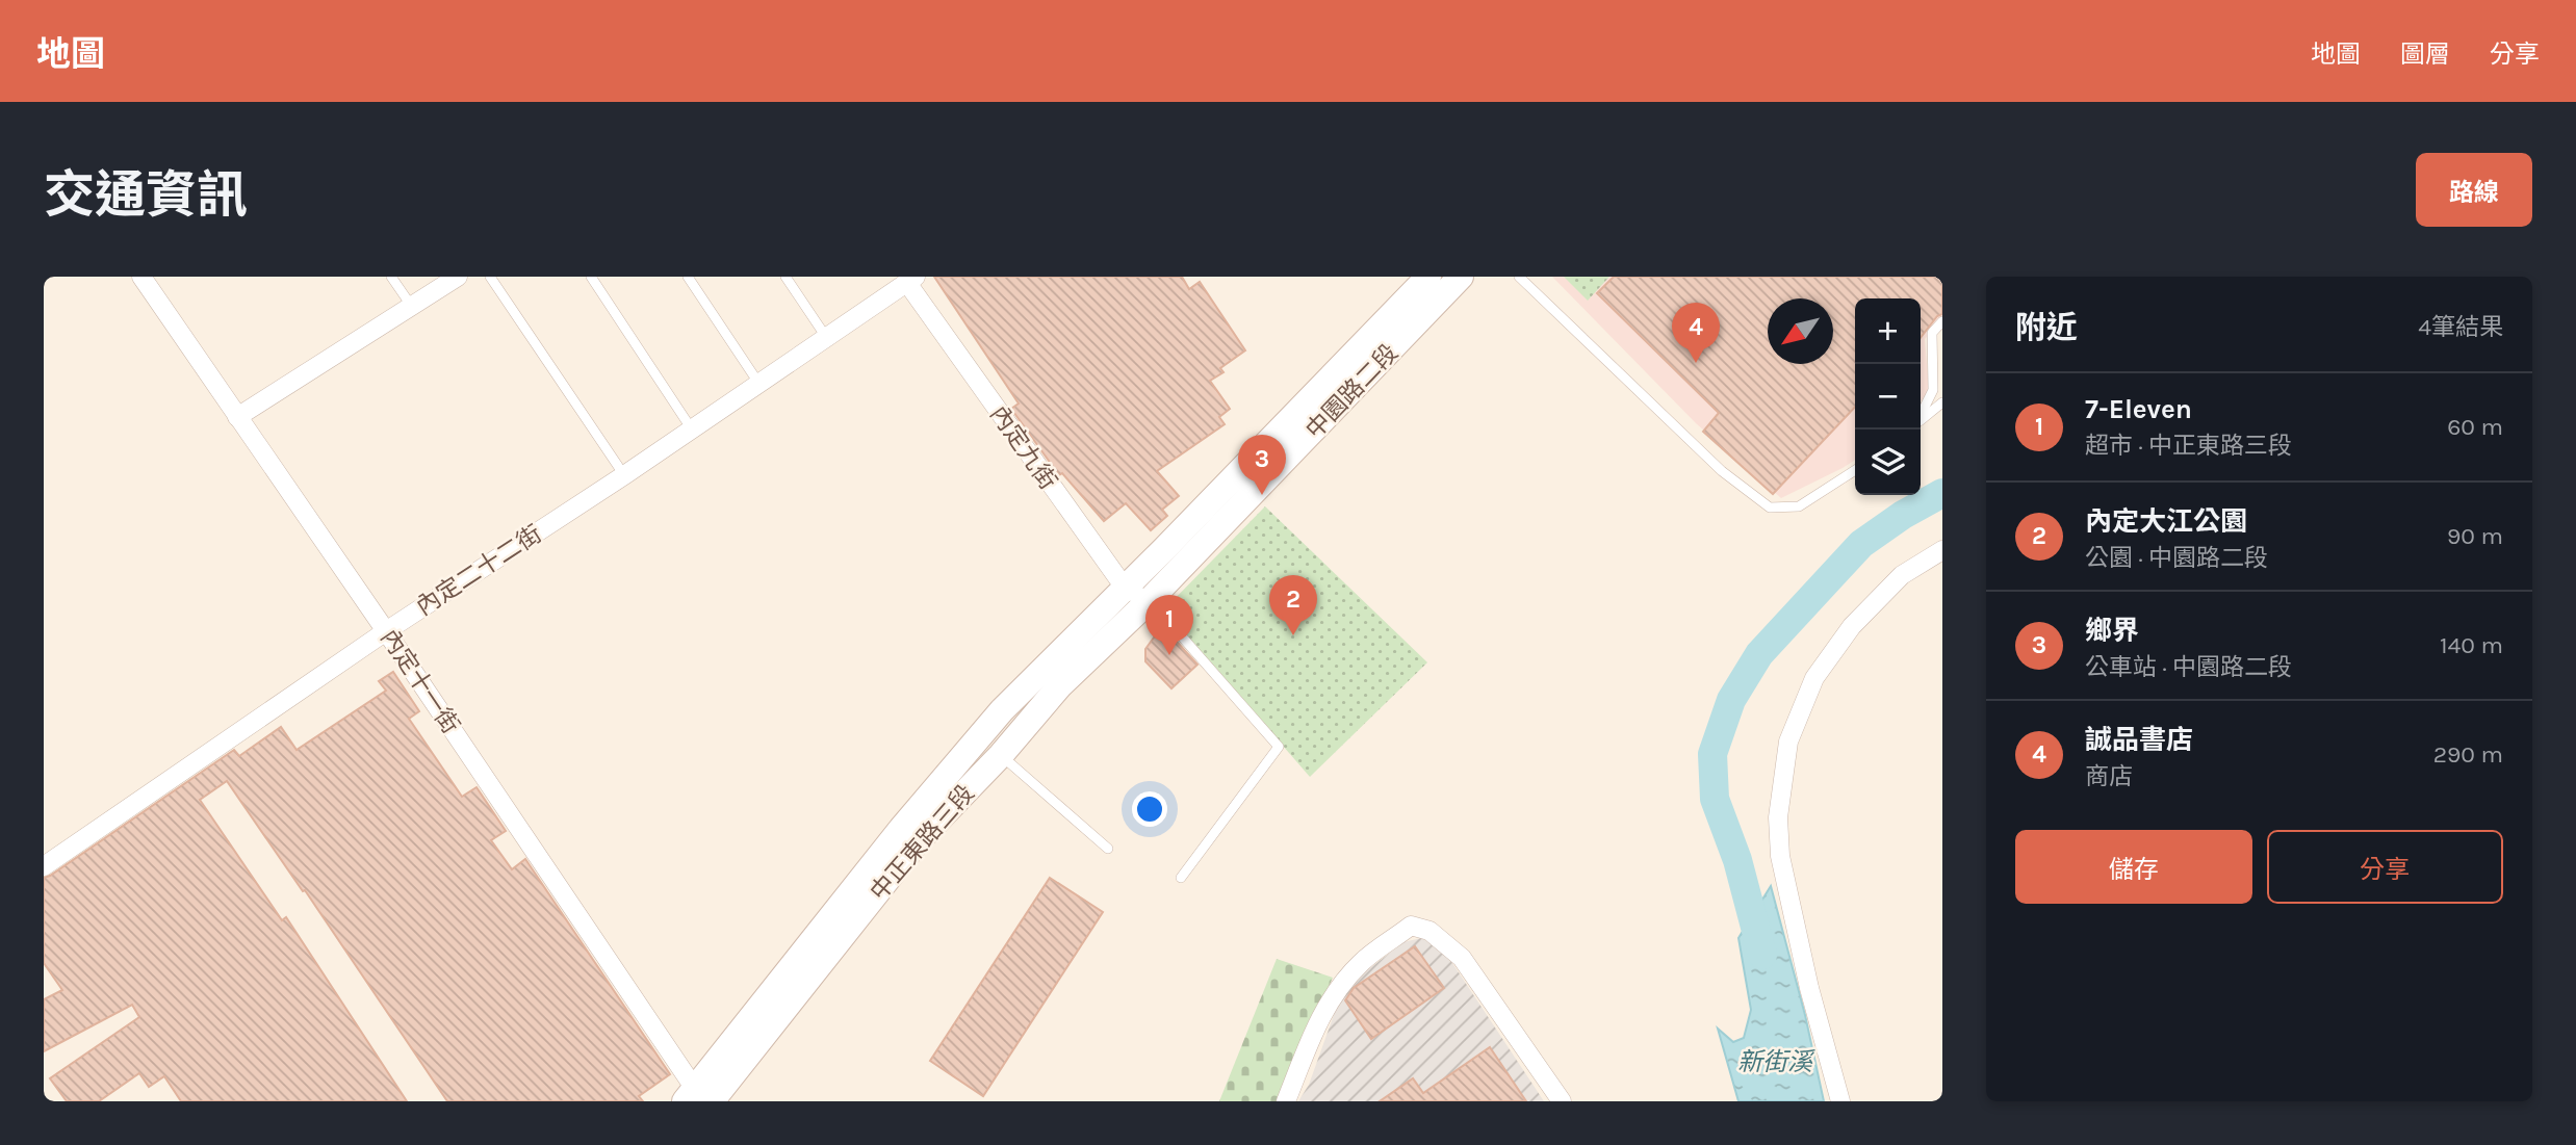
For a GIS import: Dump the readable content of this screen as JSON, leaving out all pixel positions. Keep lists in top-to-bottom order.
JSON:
{
  "streets": {
    "main road": ["中園路二段", "中正東路三段"],
    "street": ["內定九街", "內定二十二街", "內定十一街"]
  },
  "crossings": [
    ["中園路二段", "內定九街"],
    ["中園路二段", "內定十一街"],
    ["中園路二段", "中正東路三段"],
    ["內定九街", "內定二十二街"],
    ["內定九街", "中正東路三段"],
    ["內定二十二街", "內定十一街"],
    ["內定十一街", "中正東路三段"]
  ],
  "water": ["新街溪"],
  "north": "bottom left",
  "page": {
    "header": "地圖",
    "nav": ["地圖", "圖層", "分享"],
    "title": "交通資訊",
    "buttons": [
      "路線",
      ["儲存", "分享"]
    ],
    "heading": ["附近", "4筆結果"],
    "map_buttons": ["+", "−"],
    "pins": [
      "4",
      "3",
      "2",
      "1"
    ],
    "list": [
      {
        "mark": "1",
        "name": "7-Eleven",
        "note": "超市 · 中正東路三段",
        "value": "60 m"
      },
      {
        "mark": "2",
        "name": "內定大江公園",
        "note": "公園 · 中園路二段",
        "value": "90 m"
      },
      {
        "mark": "3",
        "name": "鄉界",
        "note": "公車站 · 中園路二段",
        "value": "140 m"
      },
      {
        "mark": "4",
        "name": "誠品書店",
        "note": "商店",
        "value": "290 m"
      }
    ]
  }
}
